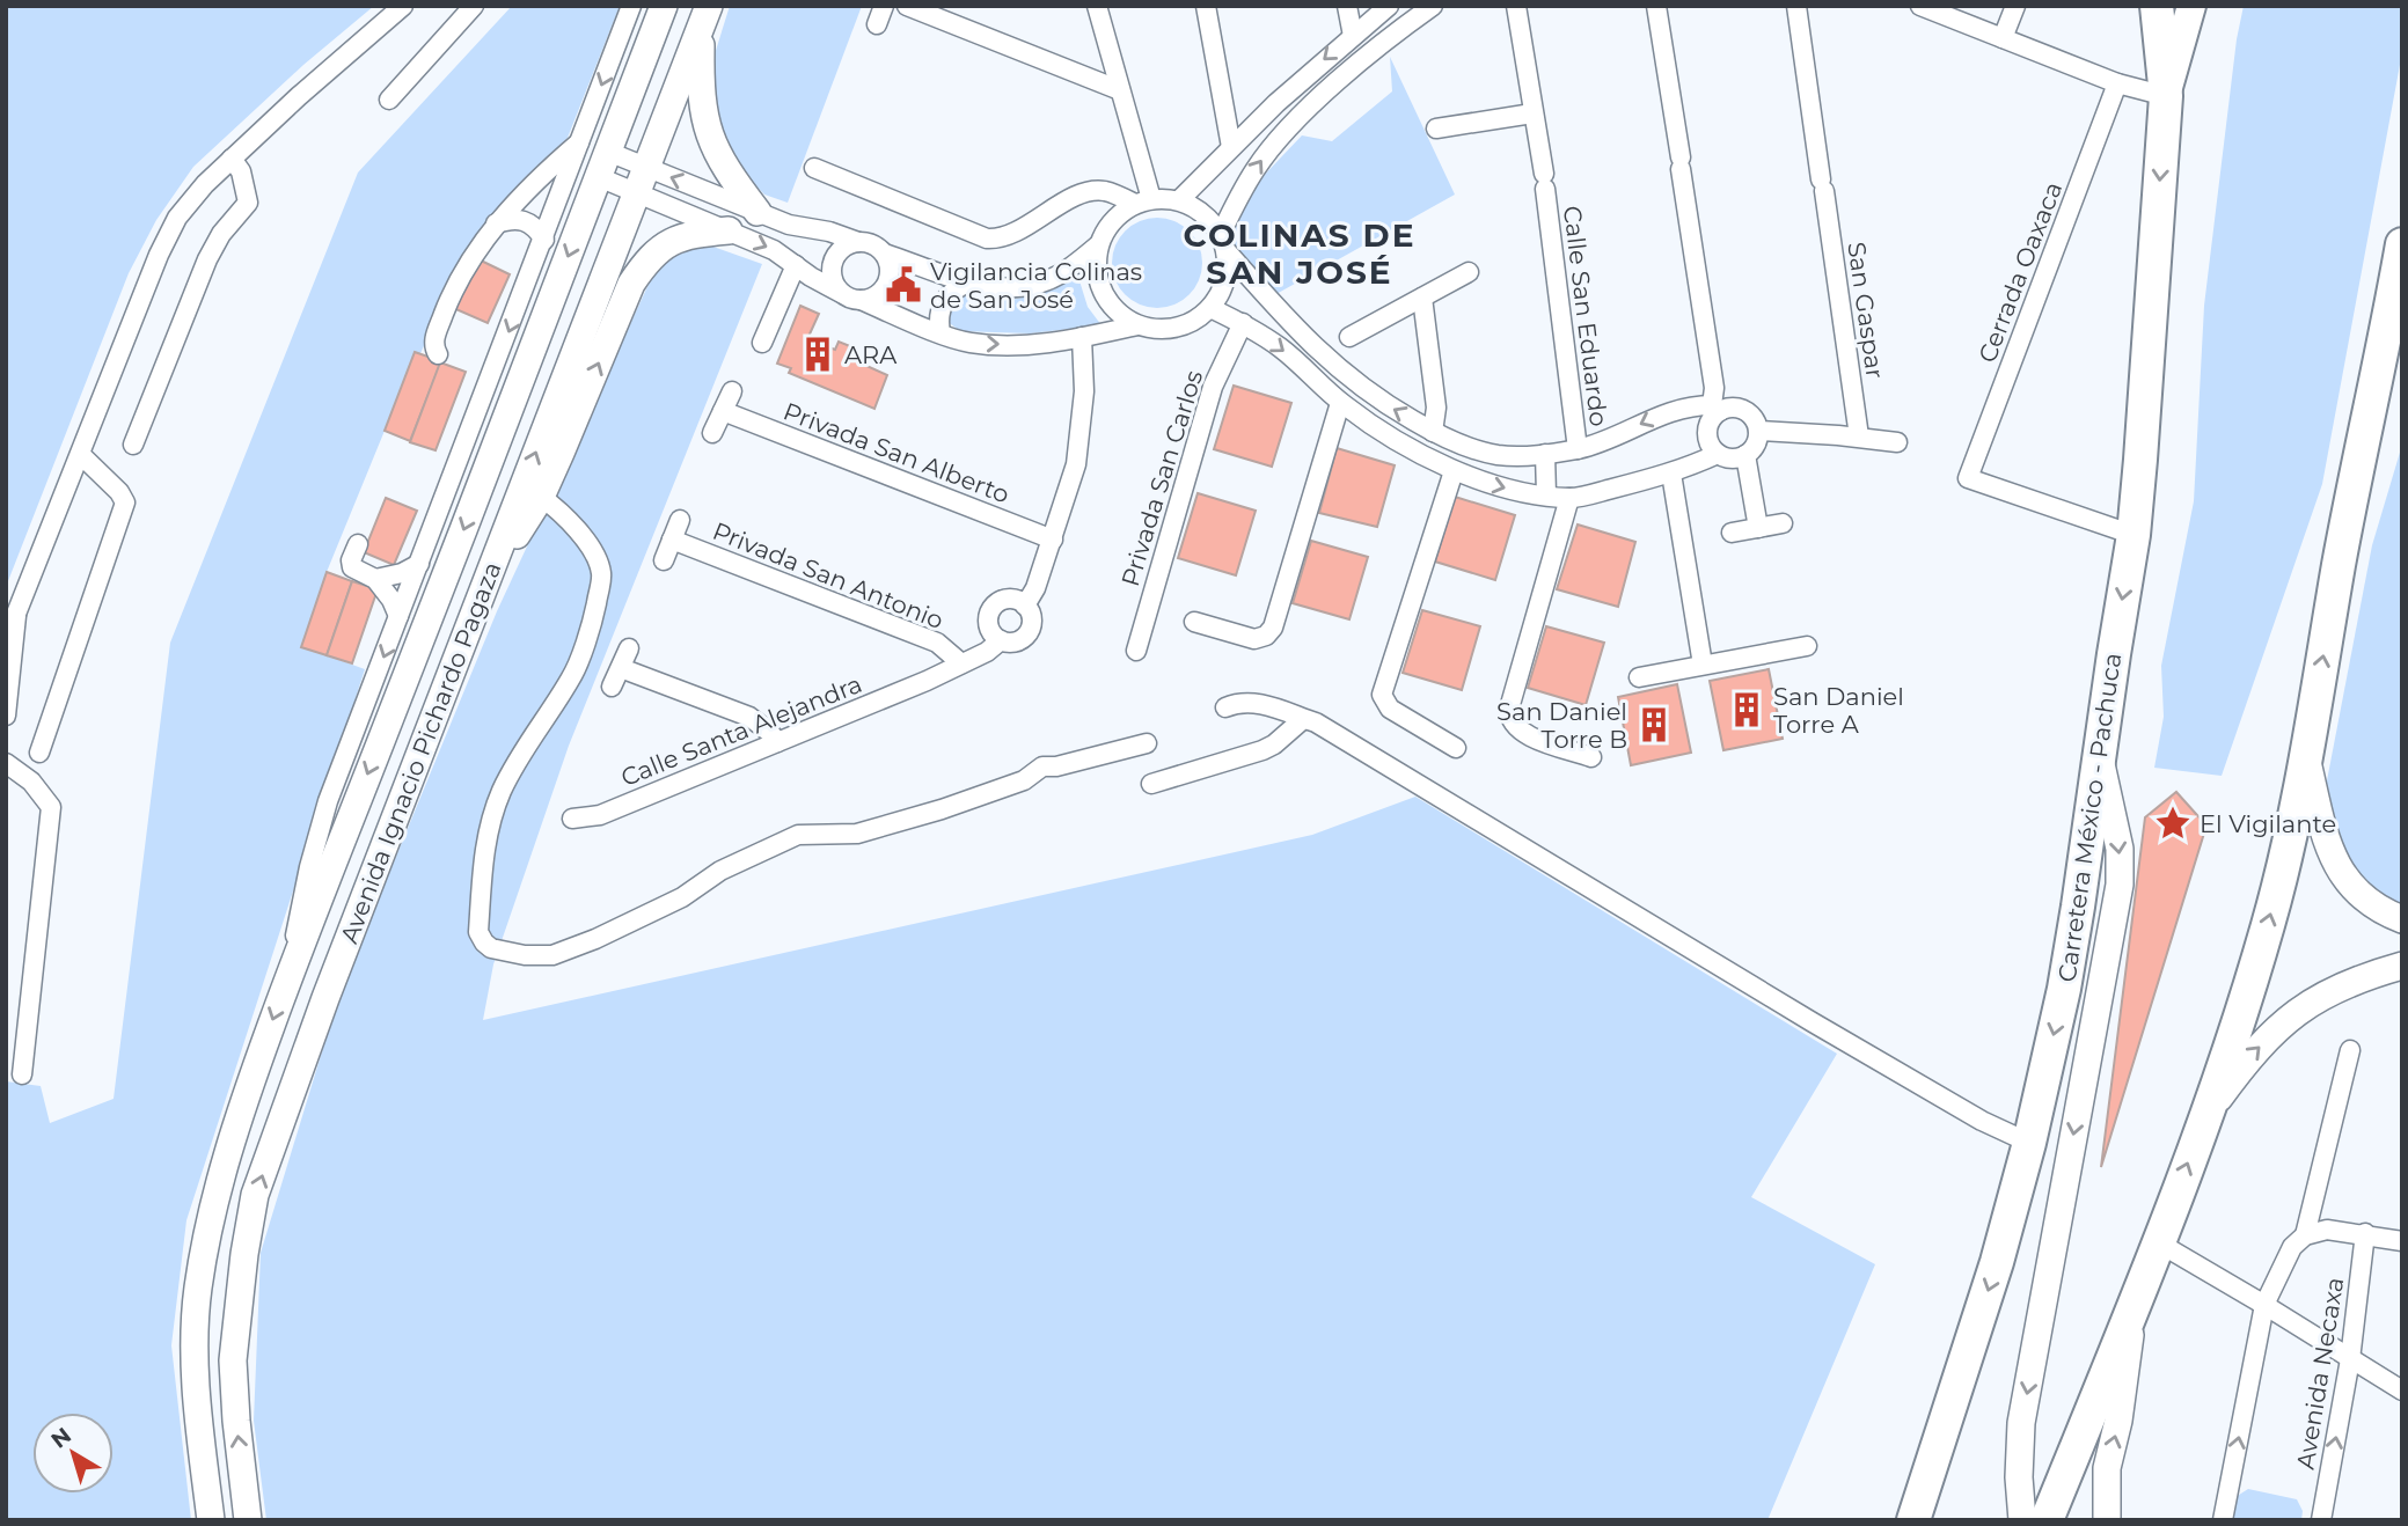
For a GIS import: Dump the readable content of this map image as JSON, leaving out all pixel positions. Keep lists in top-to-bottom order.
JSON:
{
  "streets": {
    "highway": ["Carretera México - Pachuca"],
    "main road": ["Avenida Ignacio Pichardo Pagaza"],
    "street": [
      "Cerrada Oaxaca",
      "San Gaspar",
      "Calle San Eduardo",
      "Privada San Alberto",
      "Privada San Carlos",
      "Privada San Antonio",
      "Calle Santa Alejandra",
      "Avenida Necaxa"
    ]
  },
  "crossings": [
    ["Cerrada Oaxaca", "Carretera México - Pachuca"],
    ["Privada San Antonio", "Calle Santa Alejandra"]
  ],
  "districts": ["COLINAS DE SAN JOSÉ"],
  "places": {
    "public building": ["Vigilancia Colinas de San José"],
    "building": ["ARA", "San Daniel Torre A", "San Daniel Torre B"],
    "place": ["El Vigilante"]
  },
  "north": "top left"
}
